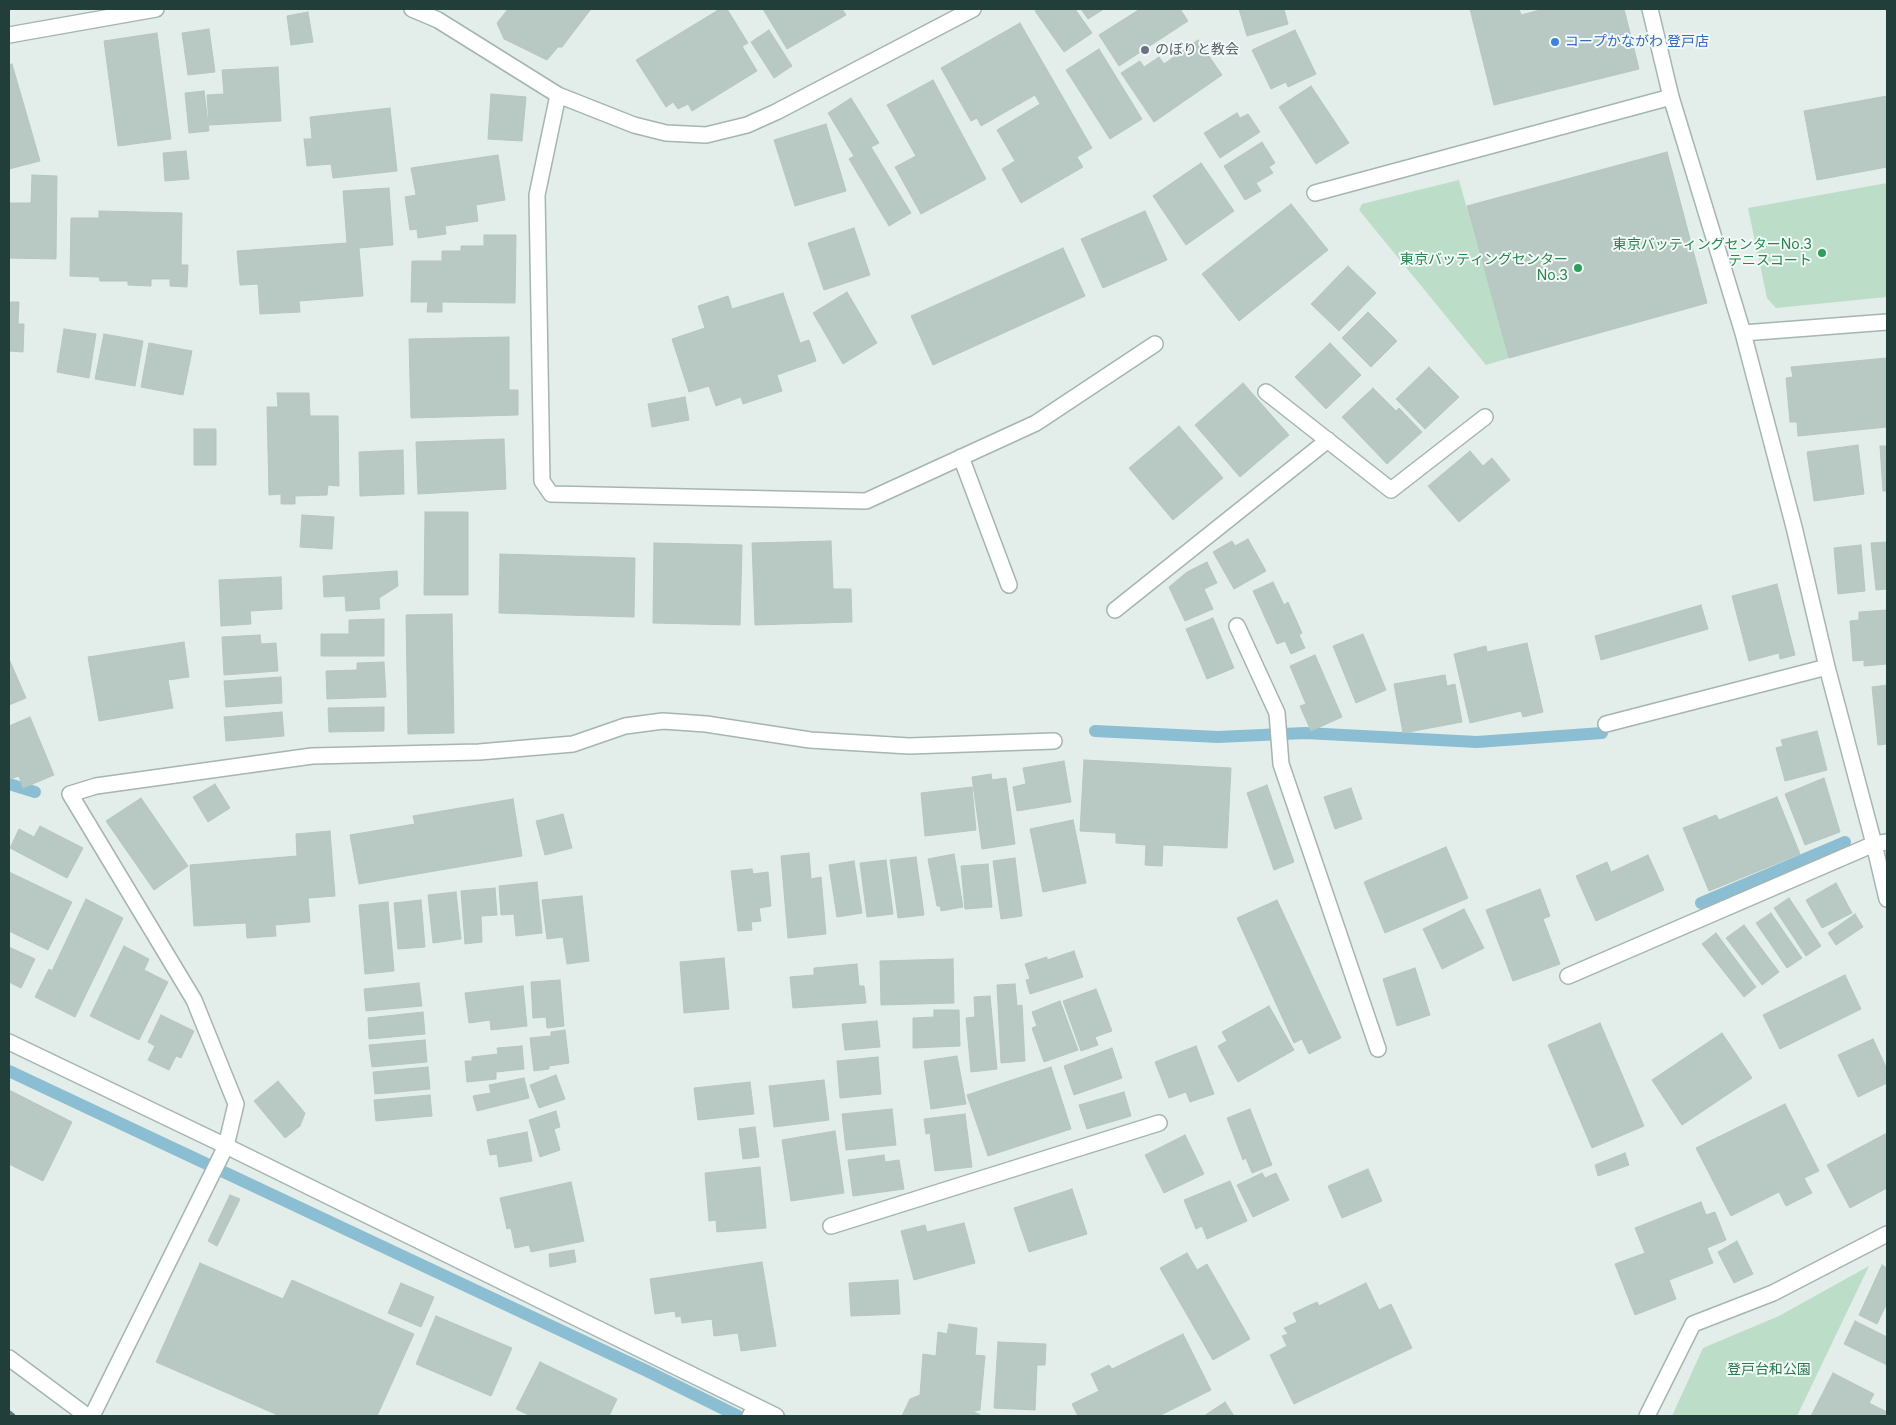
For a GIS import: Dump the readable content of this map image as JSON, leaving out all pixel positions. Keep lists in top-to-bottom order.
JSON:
{
  "parks": ["登戸台和公園"],
  "places": [
    "コープかながわ 登戸店",
    "のぼりと教会",
    "東京バッティングセンターNo.3 テニスコート",
    "東京バッティングセンター No.3"
  ]
}
